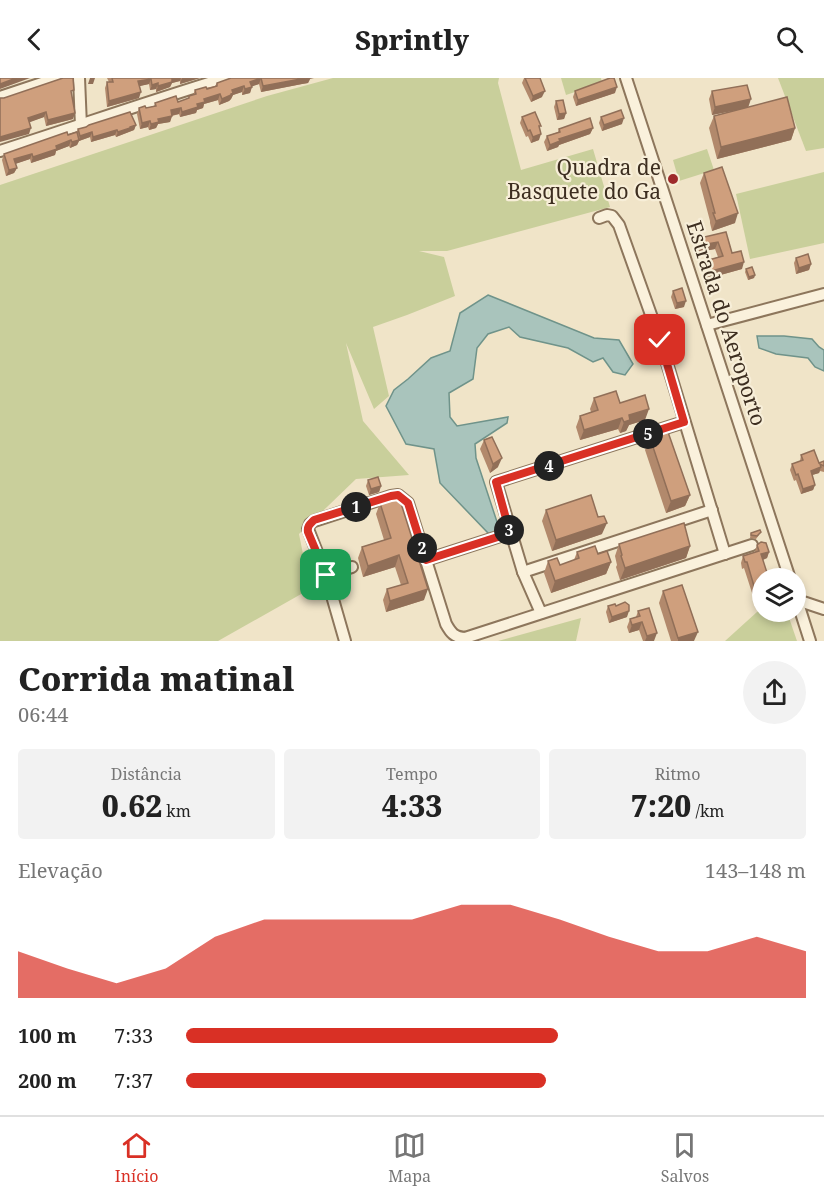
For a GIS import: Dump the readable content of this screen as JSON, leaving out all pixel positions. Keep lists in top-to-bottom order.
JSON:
{
  "streets": {
    "street": ["Estrada do Aeroporto"]
  },
  "places": ["Quadra de Basquete do Ga"],
  "page": {
    "header": "Sprintly",
    "pins": [
      "5",
      "4",
      "1",
      "3",
      "2"
    ],
    "heading": ["Corrida matinal", "06:44"],
    "stats": [
      ["Distância", "0.62 km"],
      ["Tempo", "4:33"],
      ["Ritmo", "7:20 /km"]
    ],
    "chart": ["Elevação", "143–148 m"],
    "list": [
      {
        "name": "100 m",
        "note": "7:33"
      },
      {
        "name": "200 m",
        "note": "7:37"
      }
    ],
    "tabs": ["Início", "Mapa", "Salvos"]
  }
}
